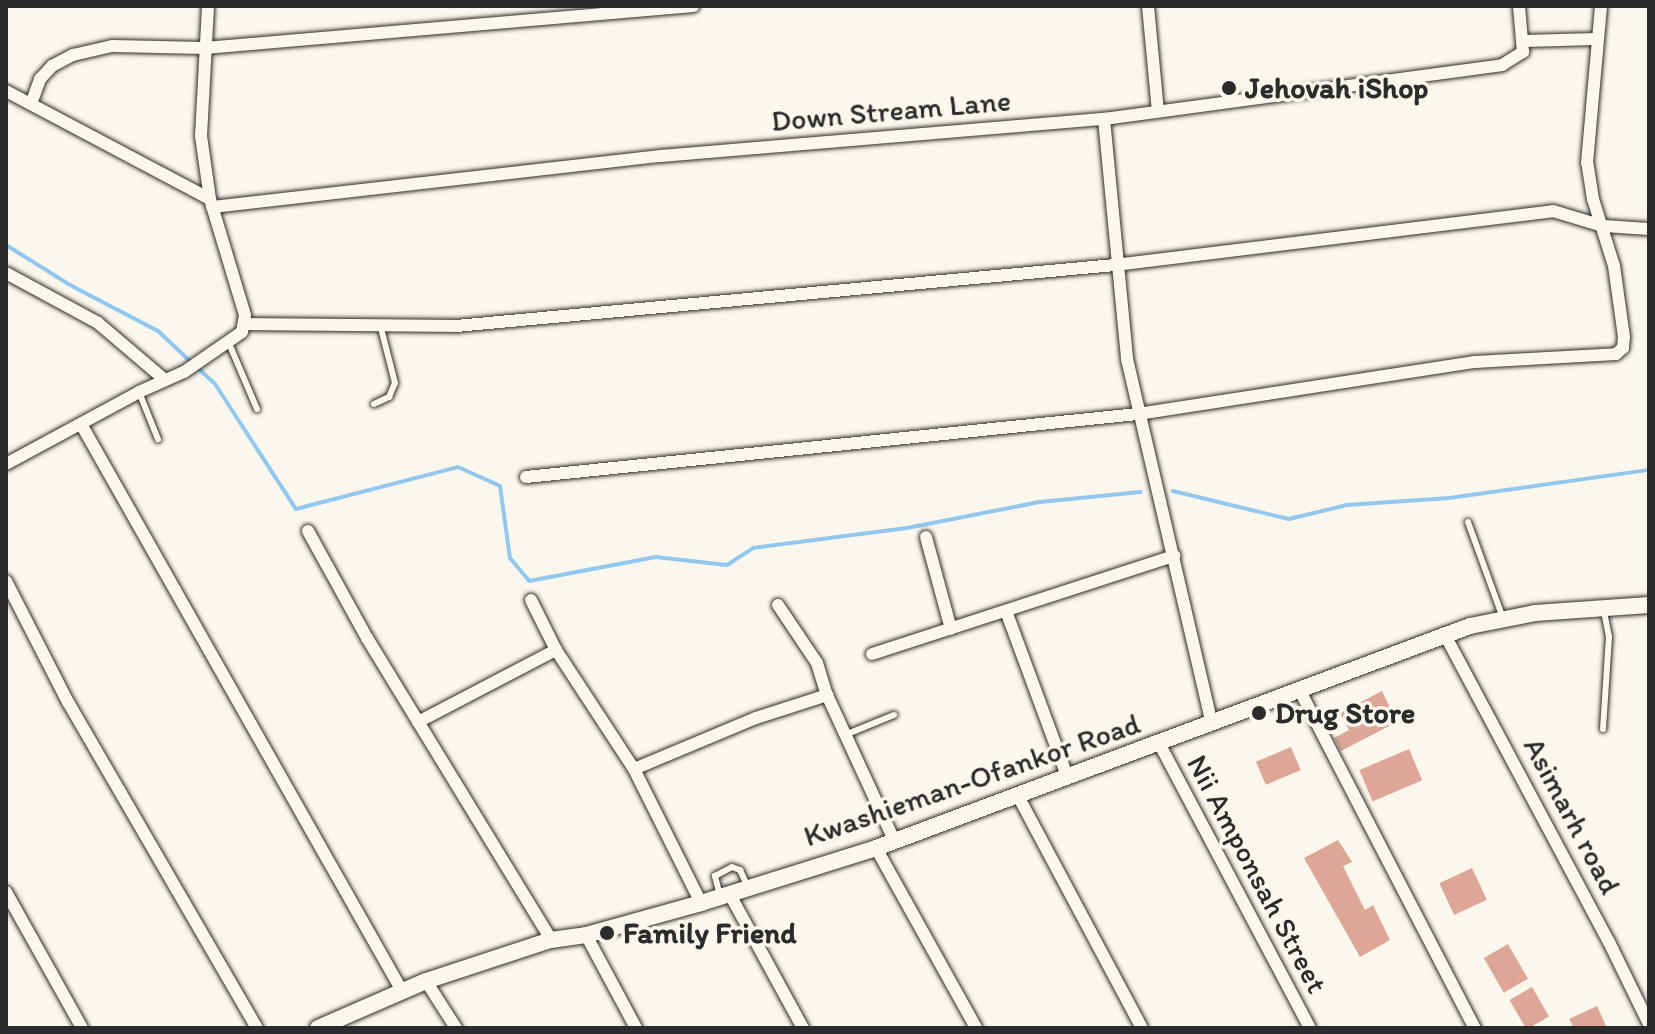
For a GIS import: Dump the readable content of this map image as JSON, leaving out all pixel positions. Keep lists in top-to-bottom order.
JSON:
{
  "streets": {
    "main road": ["Kwashieman-Ofankor Road"],
    "street": ["Down Stream Lane", "Asimarh road", "Nii Amponsah Street"]
  },
  "crossings": [
    ["Kwashieman-Ofankor Road", "Asimarh road"],
    ["Kwashieman-Ofankor Road", "Nii Amponsah Street"]
  ],
  "places": ["Jehovah iShop", "Drug Store", "Family Friend"]
}
